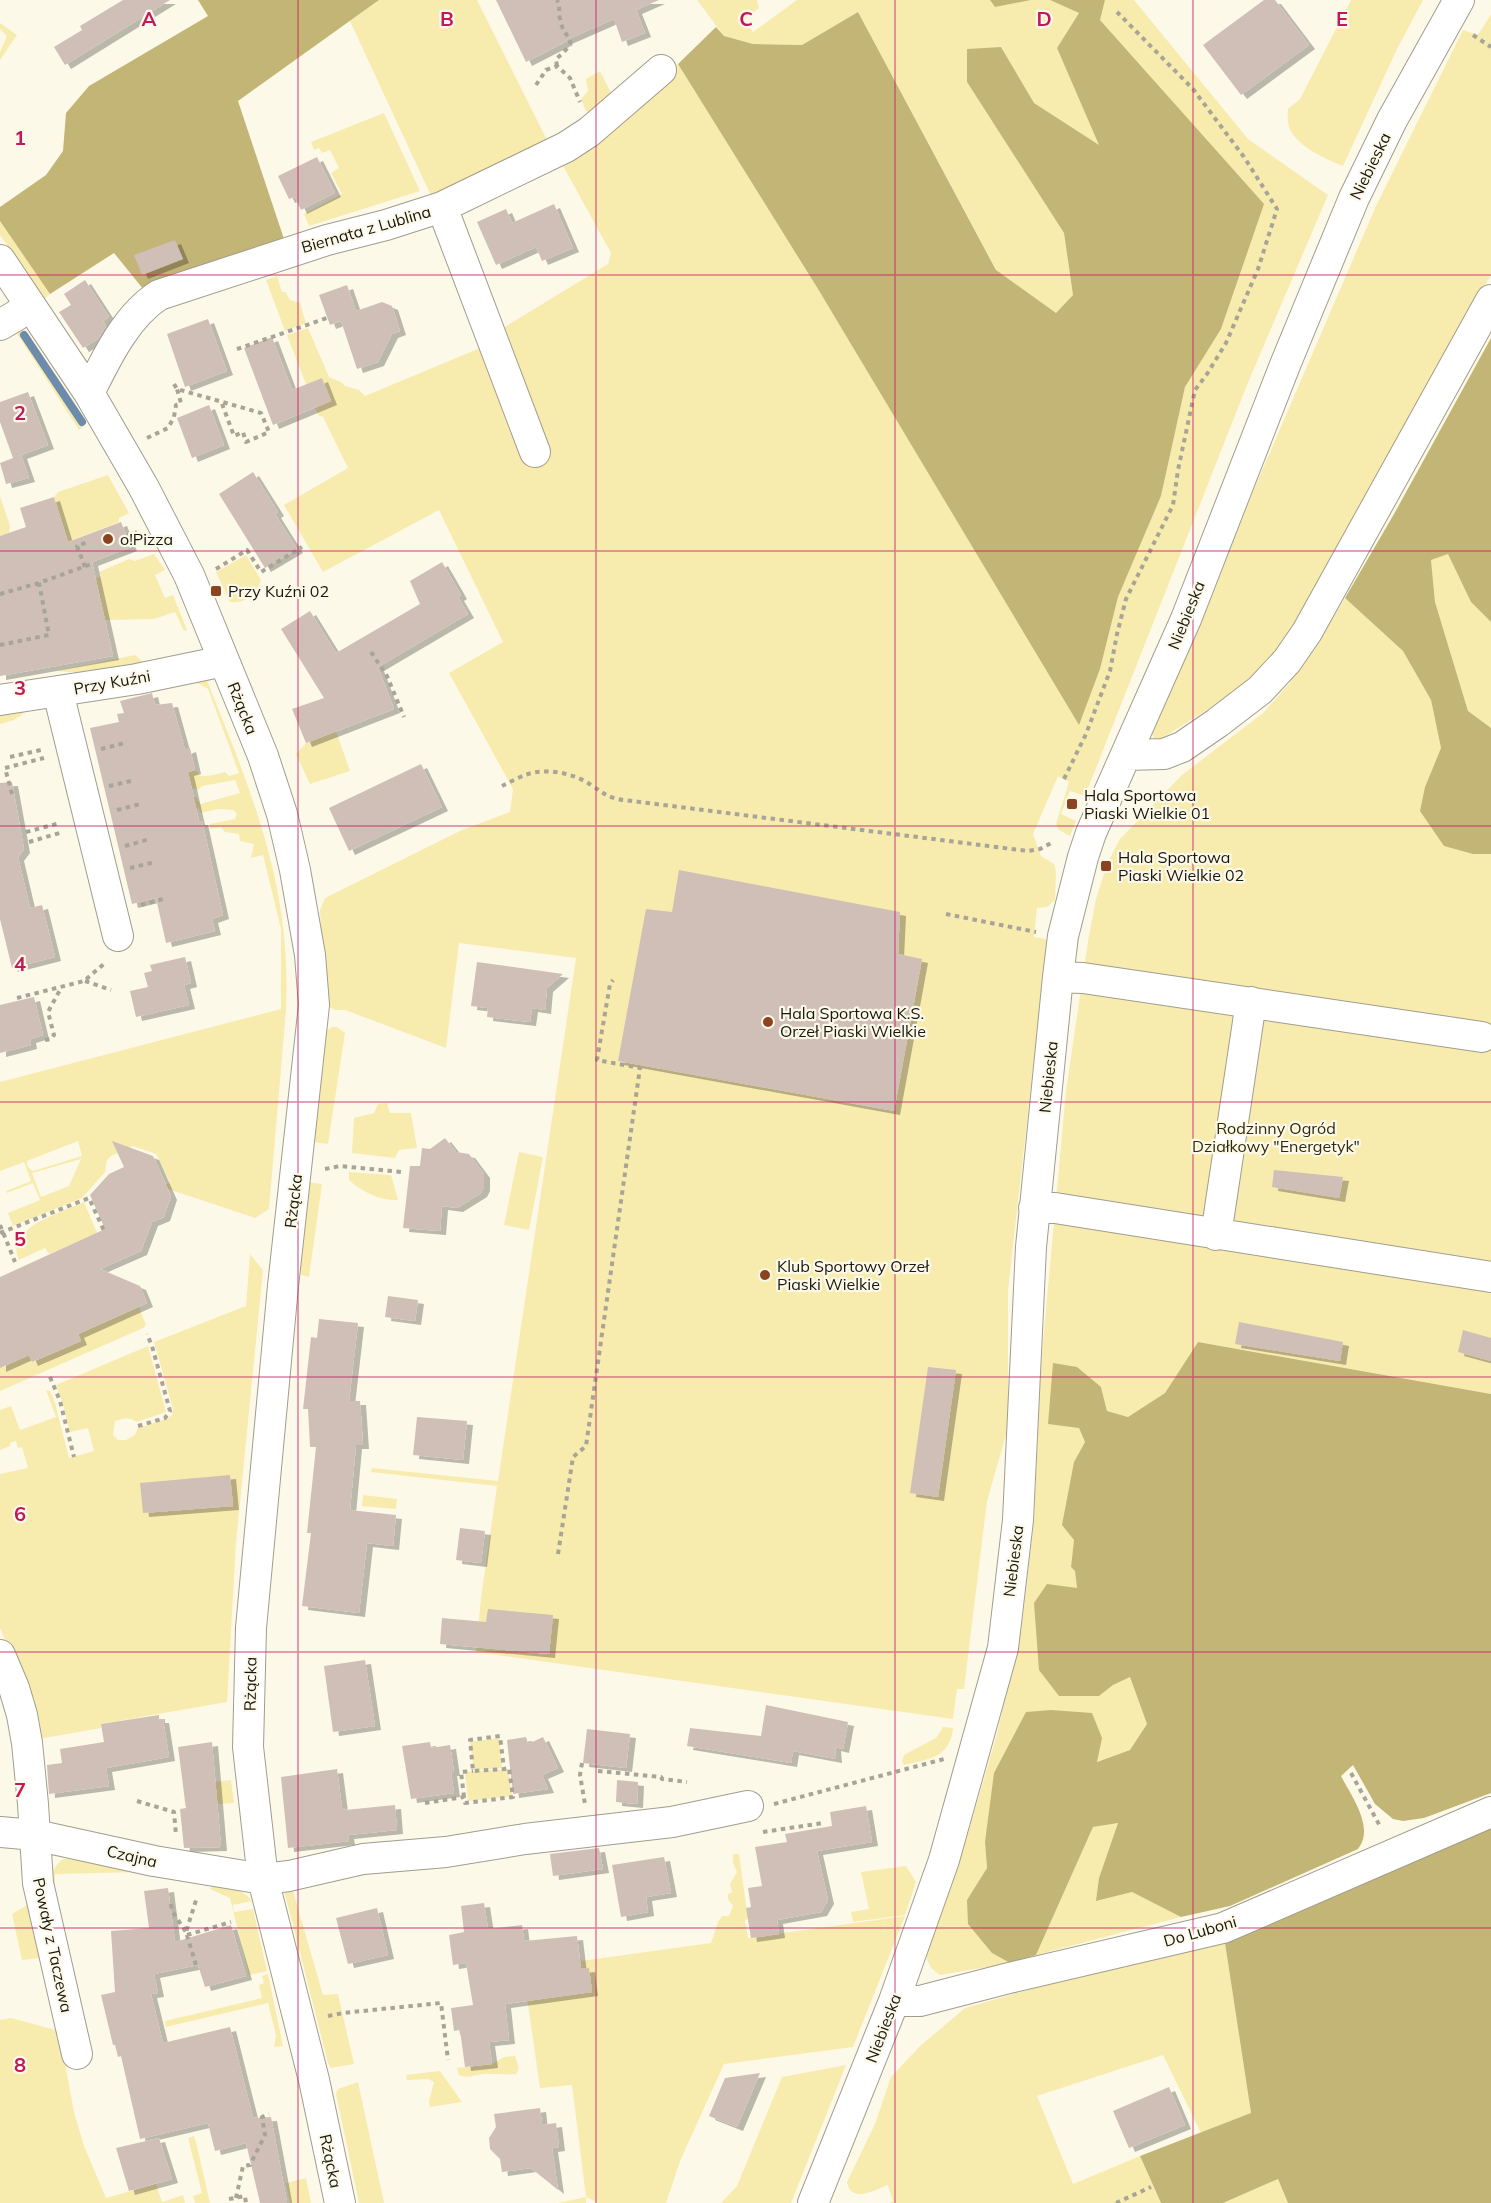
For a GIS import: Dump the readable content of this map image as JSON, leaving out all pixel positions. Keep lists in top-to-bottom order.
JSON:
{
  "streets": {
    "street": [
      "Niebieska",
      "Biernata z Lublina",
      "Przy Kuźni",
      "Rżącka",
      "Czajna",
      "Do Luboni",
      "Powały z Taczewa"
    ]
  },
  "crossings": [
    ["Niebieska", "Do Luboni"],
    ["Biernata z Lublina", "Rżącka"],
    ["Przy Kuźni", "Rżącka"],
    ["Rżącka", "Czajna"],
    ["Czajna", "Powały z Taczewa"]
  ],
  "parks": ["Rodzinny Ogród Działkowy \"Energetyk\""],
  "places": {
    "other": ["o!Pizza", "Hala Sportowa K.S. Orzeł Piaski Wielkie", "Klub Sportowy Orzeł Piaski Wielkie"],
    "transit": ["Przy Kuźni 02", "Hala Sportowa Piaski Wielkie 01", "Hala Sportowa Piaski Wielkie 02"]
  },
  "grid": {
    "columns": [
      "A",
      "B",
      "C",
      "D",
      "E"
    ],
    "rows": [
      "1",
      "2",
      "3",
      "4",
      "5",
      "6",
      "7",
      "8"
    ]
  }
}
